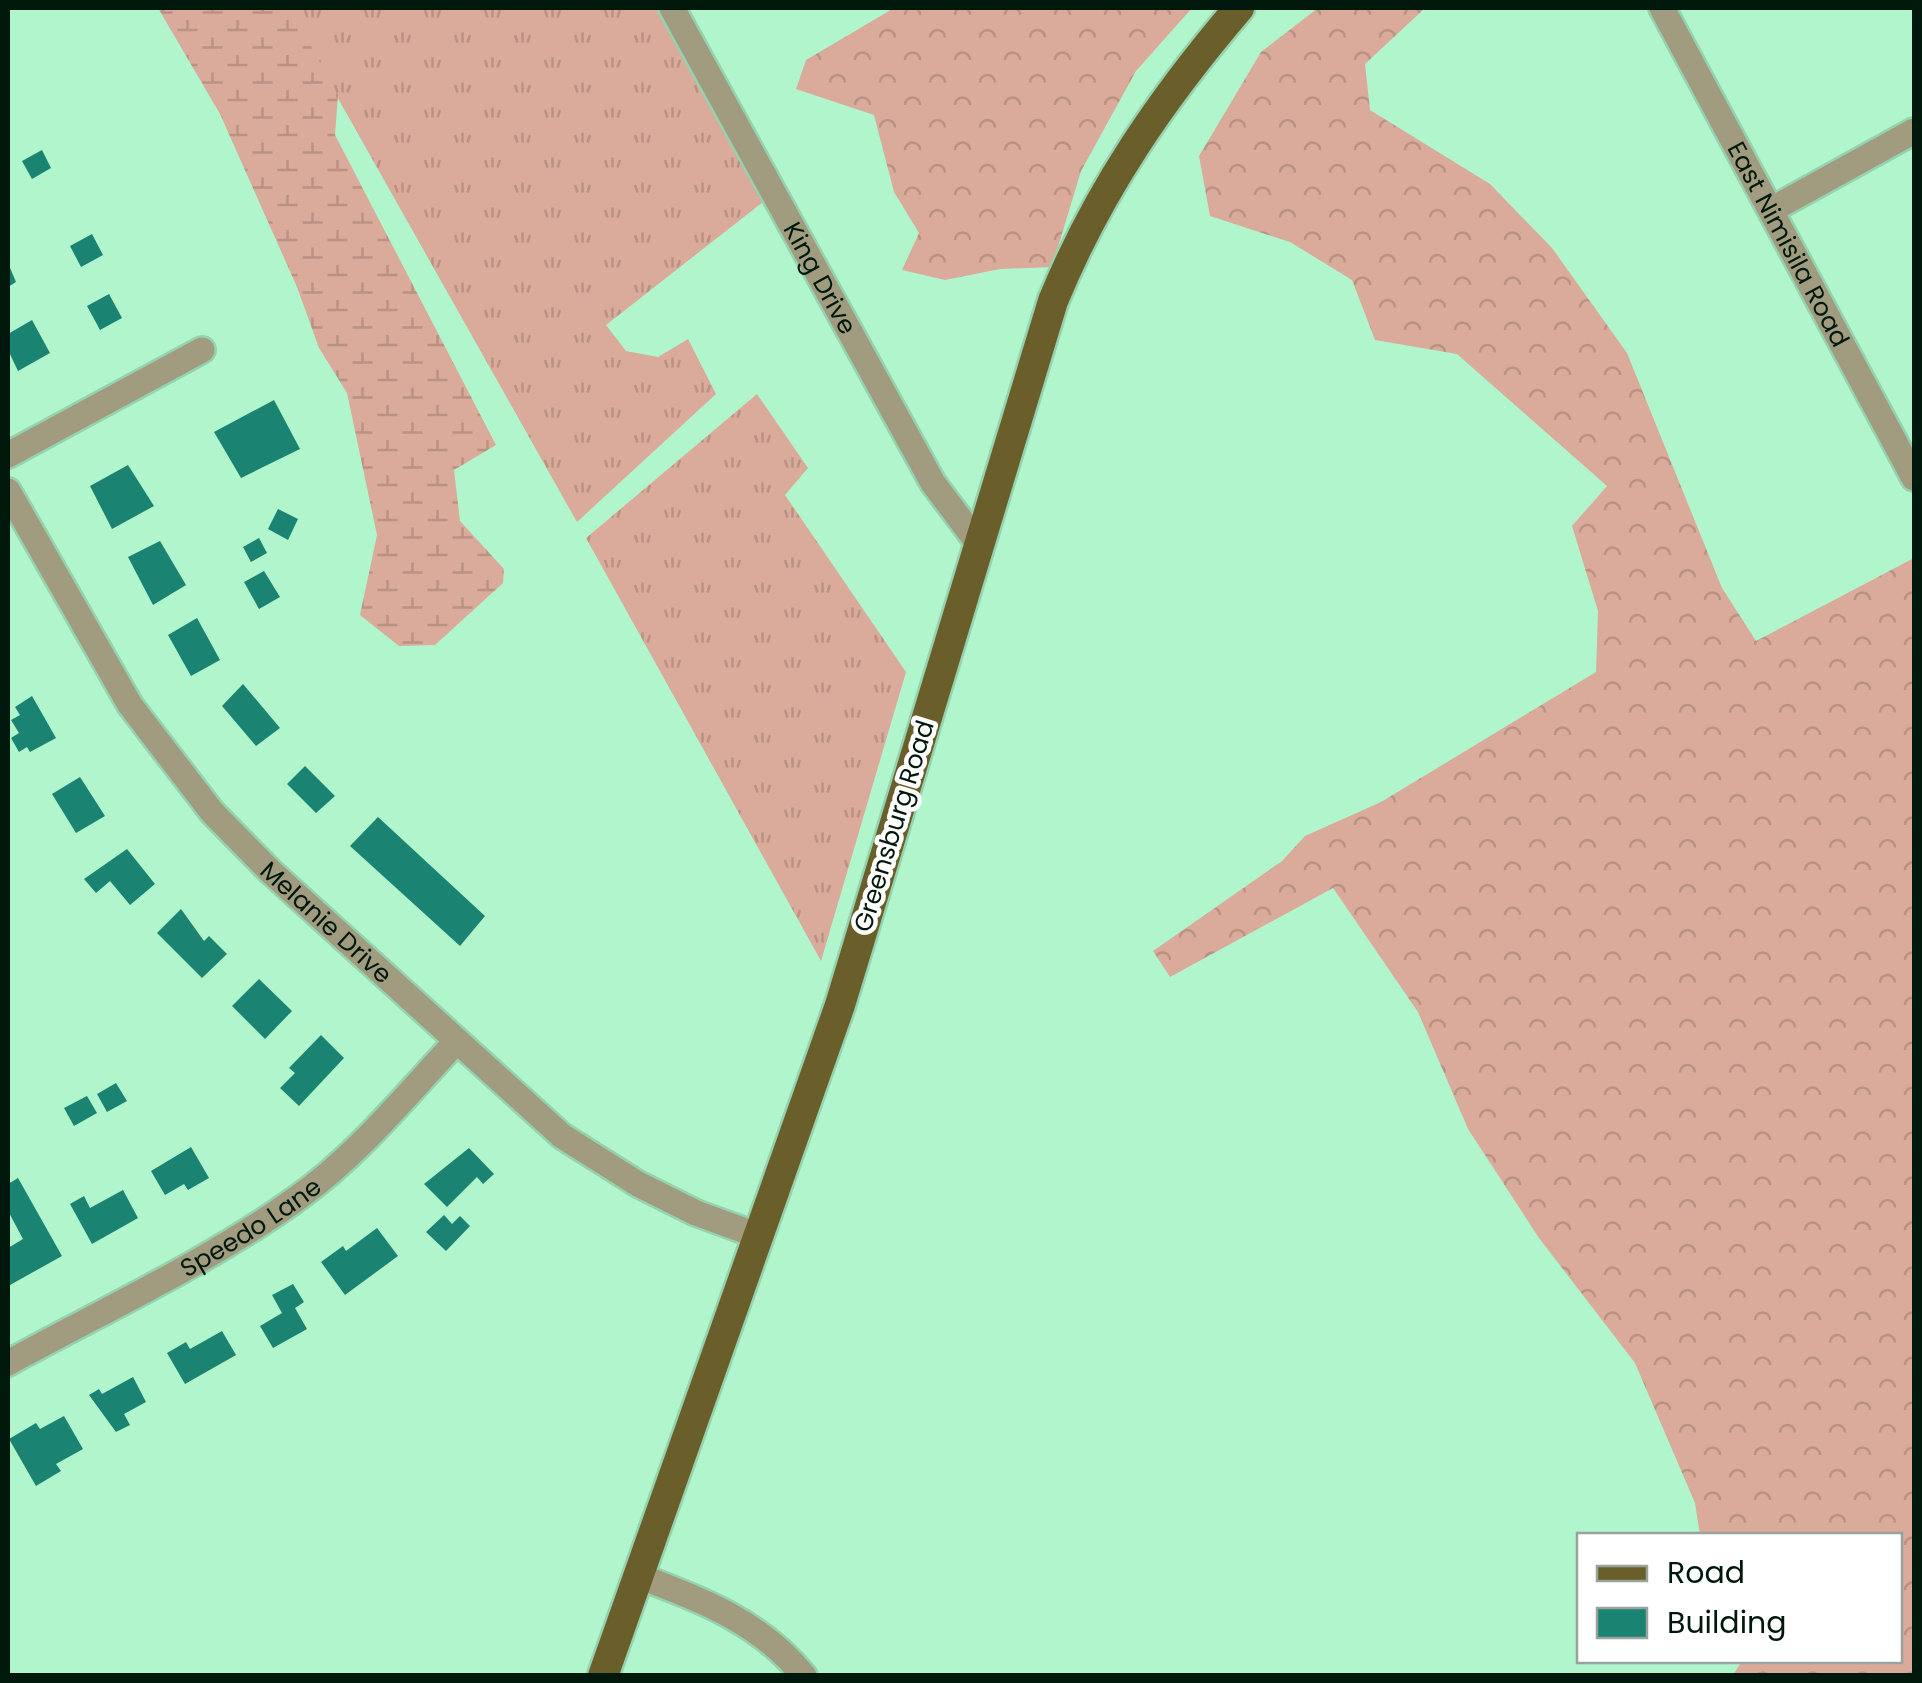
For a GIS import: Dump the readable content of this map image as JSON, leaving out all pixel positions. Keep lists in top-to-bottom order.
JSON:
{
  "streets": {
    "main road": ["Greensburg Road"],
    "street": [
      "East Nimisila Road",
      "King Drive",
      "Melanie Drive",
      "Speedo Lane"
    ]
  },
  "crossings": [
    ["King Drive", "Greensburg Road"],
    ["Greensburg Road", "Melanie Drive"],
    ["Melanie Drive", "Speedo Lane"]
  ],
  "legend": ["Road", "Building"]
}
